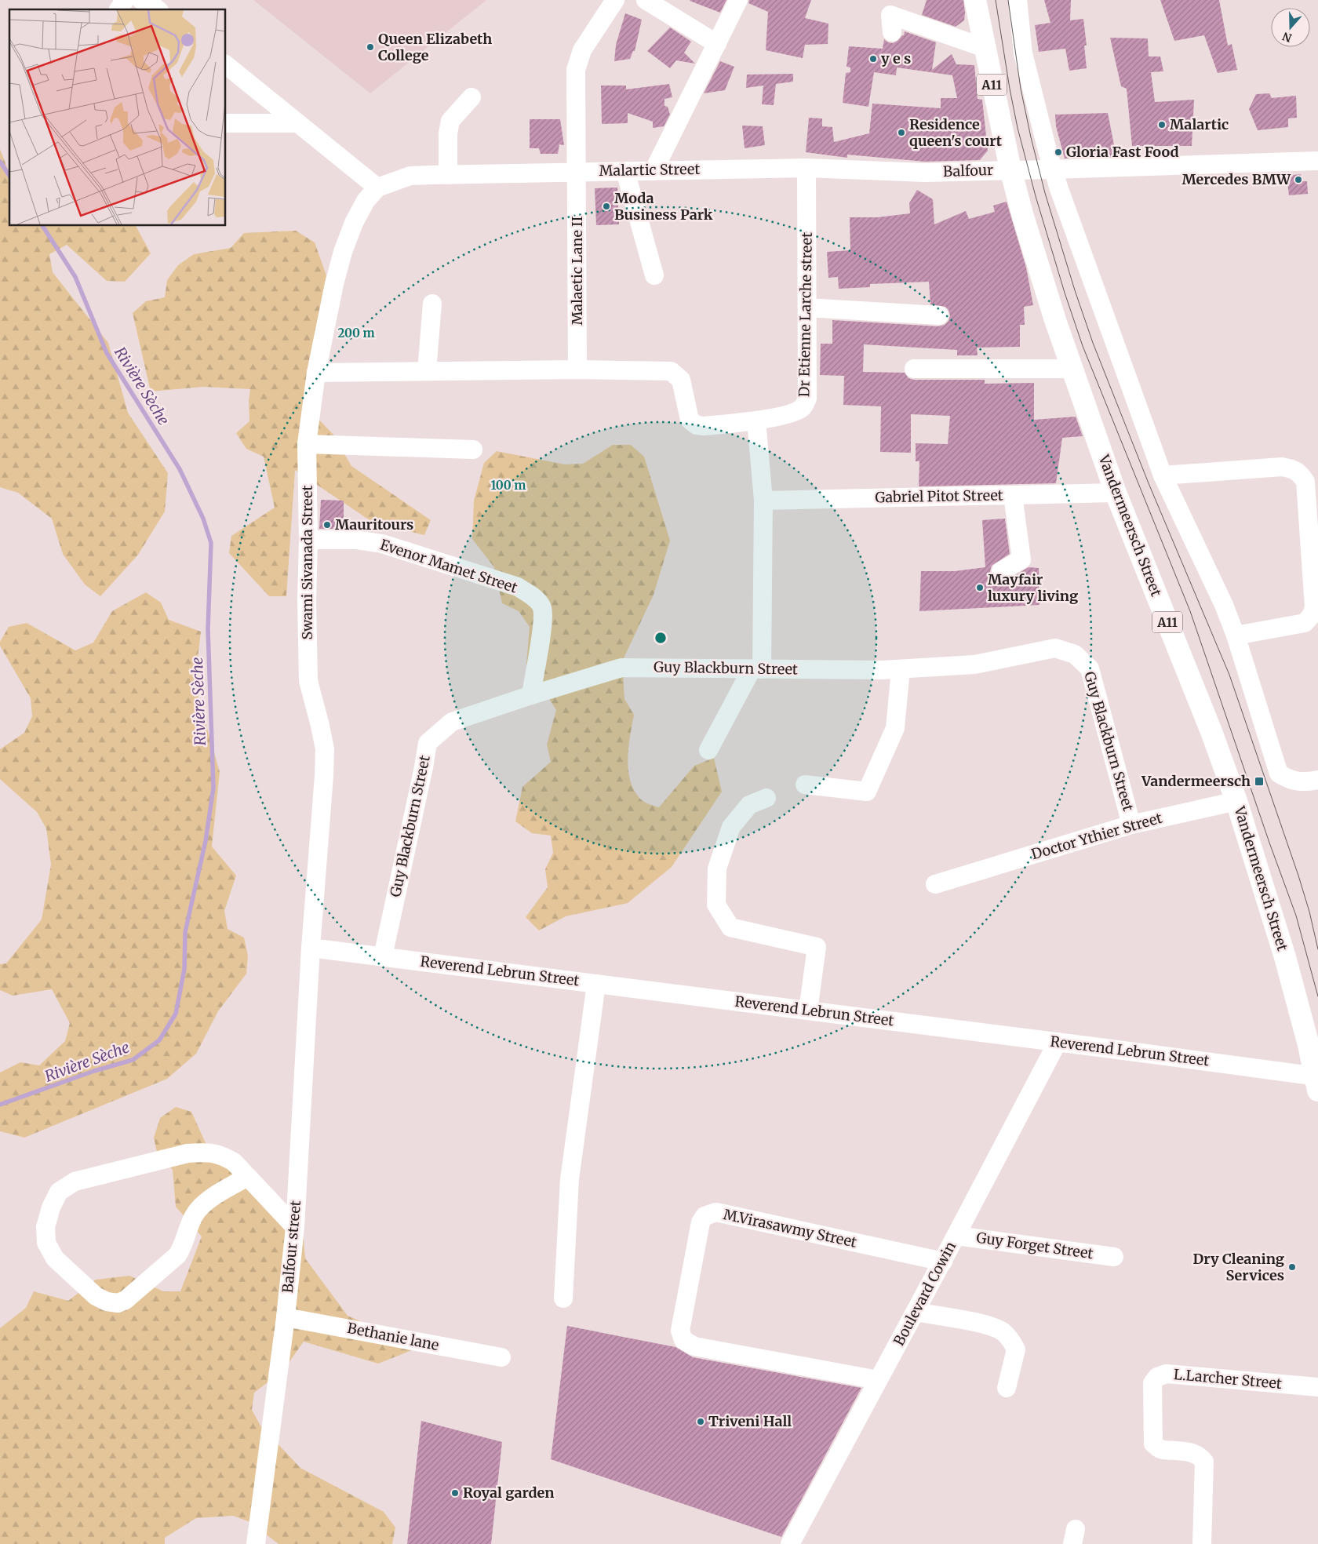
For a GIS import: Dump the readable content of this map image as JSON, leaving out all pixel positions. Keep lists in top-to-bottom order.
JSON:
{
  "streets": {
    "main road": ["A11", "Vandermeersch Street"],
    "street": [
      "Malartic Street",
      "Balfour",
      "Malaetic Lane II",
      "Dr Etienne Larche street",
      "Gabriel Pitot Street",
      "Swami Sivanada Street",
      "Evenor Mamet Street",
      "Guy Blackburn Street",
      "Doctor Ythier Street",
      "Reverend Lebrun Street",
      "M.Virasawmy Street",
      "Guy Forget Street",
      "Balfour street",
      "Boulevard Cowin",
      "Bethanie lane",
      "L.Larcher Street"
    ]
  },
  "crossings": [
    ["Malartic Street", "Balfour"],
    ["Malartic Street", "Malaetic Lane II"],
    ["Malartic Street", "Dr Etienne Larche street"],
    ["Malartic Street", "Swami Sivanada Street"],
    ["Balfour", "Vandermeersch Street"],
    ["Malaetic Lane II", "Dr Etienne Larche street"],
    ["Dr Etienne Larche street", "Swami Sivanada Street"],
    ["Gabriel Pitot Street", "Vandermeersch Street"],
    ["Vandermeersch Street", "Doctor Ythier Street"],
    ["Vandermeersch Street", "Reverend Lebrun Street"],
    ["Swami Sivanada Street", "Evenor Mamet Street"],
    ["Swami Sivanada Street", "Reverend Lebrun Street"],
    ["Swami Sivanada Street", "Balfour street"],
    ["Evenor Mamet Street", "Guy Blackburn Street"],
    ["Guy Blackburn Street", "Doctor Ythier Street"],
    ["Guy Blackburn Street", "Reverend Lebrun Street"],
    ["Reverend Lebrun Street", "Balfour street"],
    ["Reverend Lebrun Street", "Boulevard Cowin"],
    ["M.Virasawmy Street", "Boulevard Cowin"],
    ["Guy Forget Street", "Boulevard Cowin"],
    ["Balfour street", "Bethanie lane"]
  ],
  "water": ["Rivière Sèche"],
  "places": {
    "other": [
      "Queen Elizabeth College",
      "y e s",
      "Malartic",
      "Residence queen's court",
      "Gloria Fast Food",
      "Mercedes BMW",
      "Moda Business Park",
      "Mauritours",
      "Mayfair luxury living",
      "Dry Cleaning Services",
      "Triveni Hall",
      "Royal garden"
    ],
    "transit": ["Vandermeersch"]
  },
  "north": "bottom",
  "rings": ["200 m", "100 m"]
}
